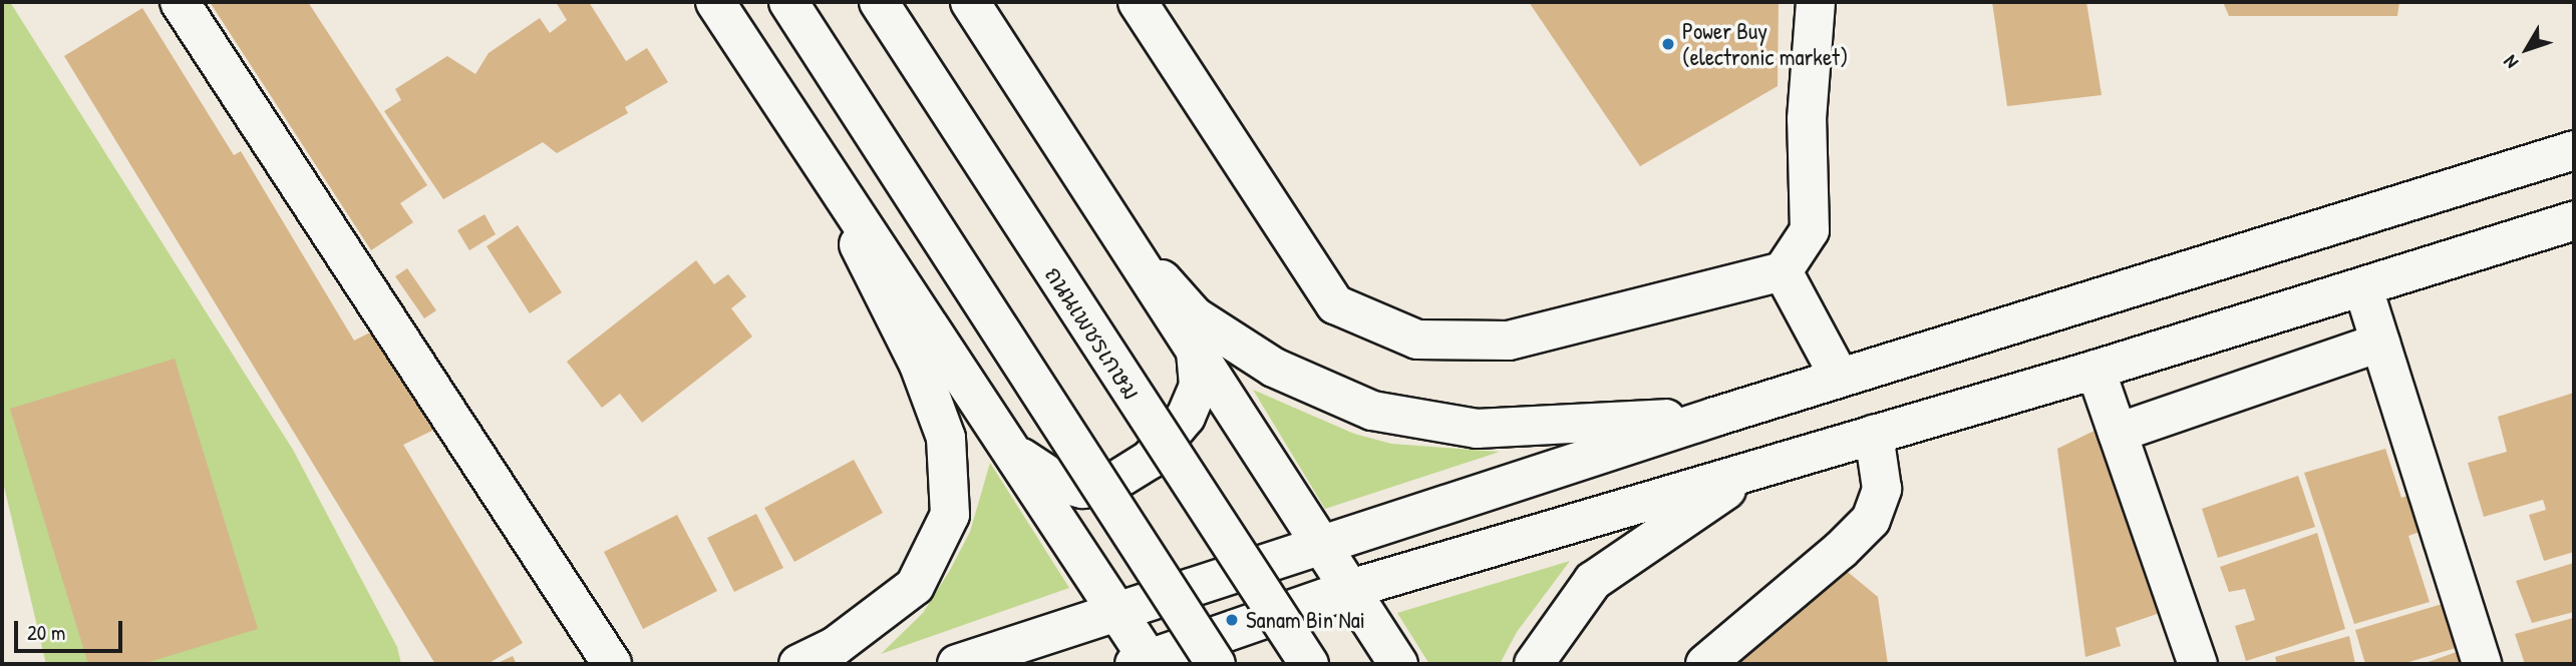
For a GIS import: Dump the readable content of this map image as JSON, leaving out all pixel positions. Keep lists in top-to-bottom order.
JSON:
{
  "streets": {
    "main road": ["ถนนเพชรเกษม"]
  },
  "places": ["Power Buy (electronic market)", "Sanam Bin Nai"],
  "scale_bar": "20 m",
  "north": "bottom left"
}
